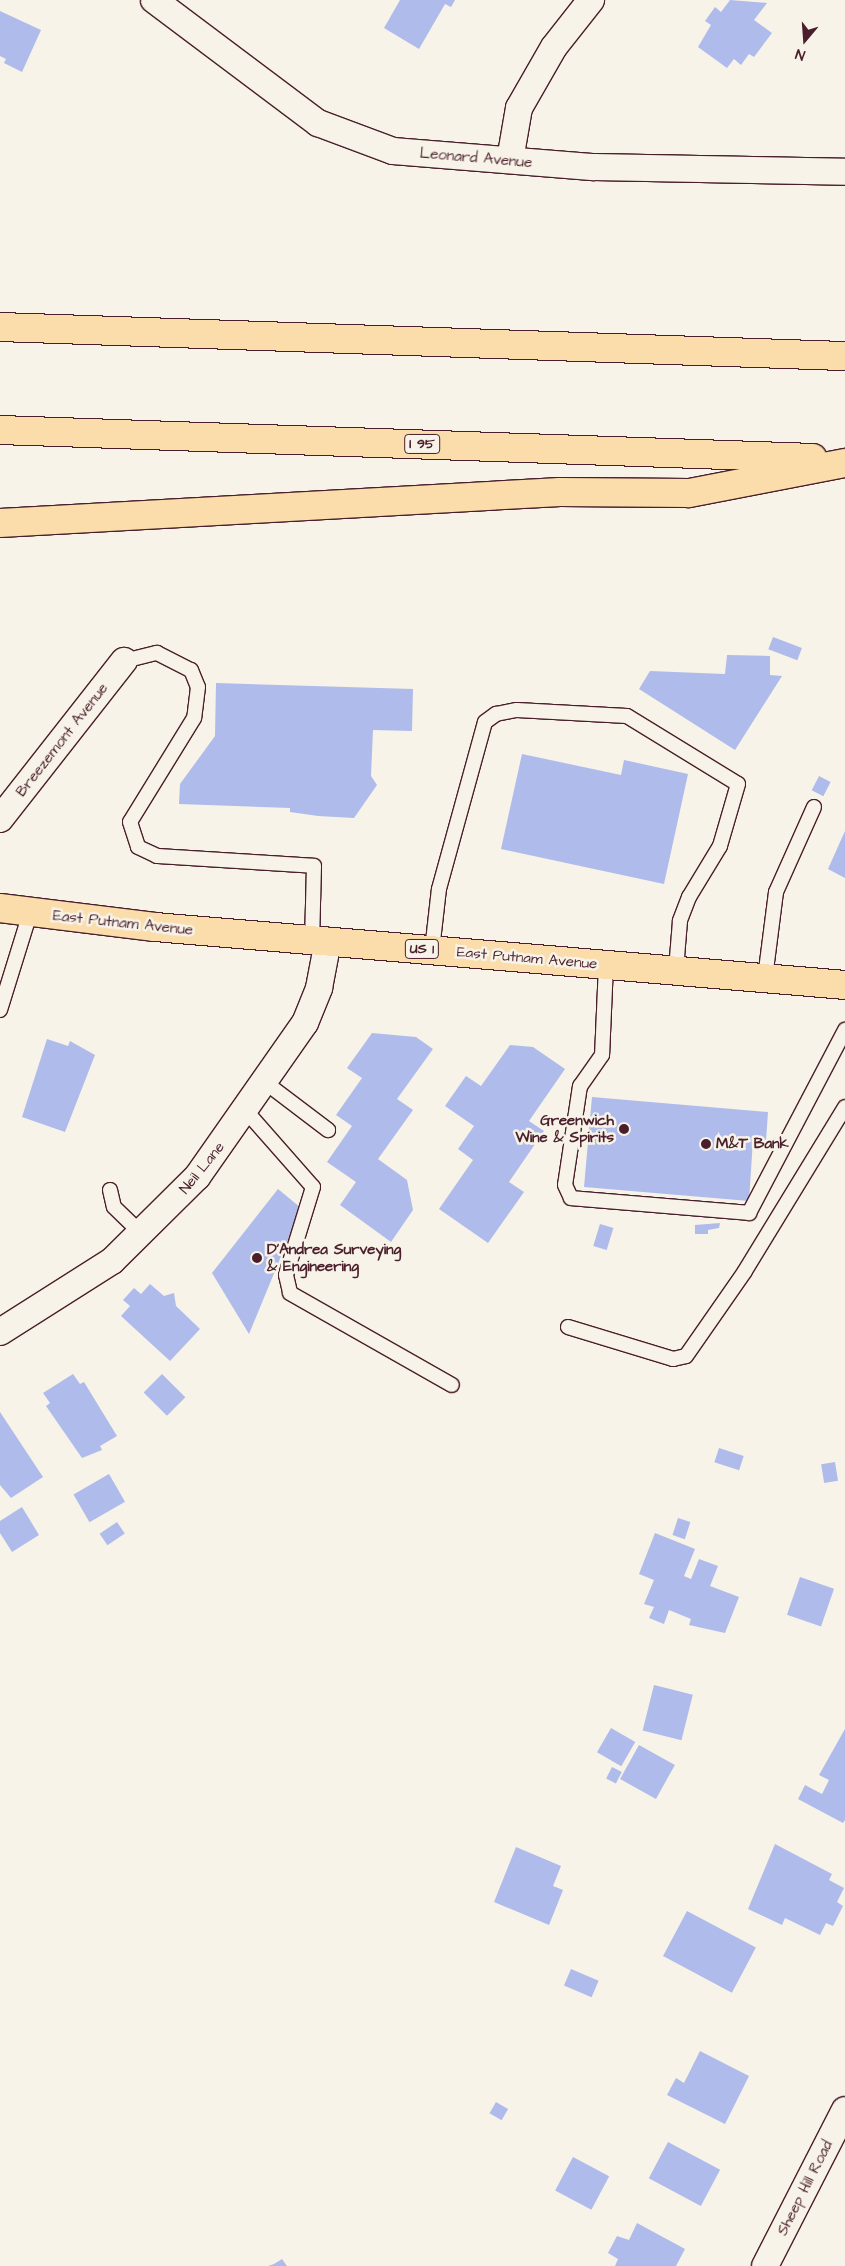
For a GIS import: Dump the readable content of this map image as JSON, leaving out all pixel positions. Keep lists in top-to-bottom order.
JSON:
{
  "streets": {
    "main road": ["I 95", "East Putnam Avenue", "US 1"],
    "street": [
      "Leonard Avenue",
      "Breezemont Avenue",
      "Neil Lane",
      "Sheep Hill Road"
    ]
  },
  "crossings": [
    ["East Putnam Avenue", "Neil Lane"]
  ],
  "places": ["Greenwich Wine & Spirits", "M&T Bank", "D'Andrea Surveying & Engineering"],
  "north": "bottom"
}
